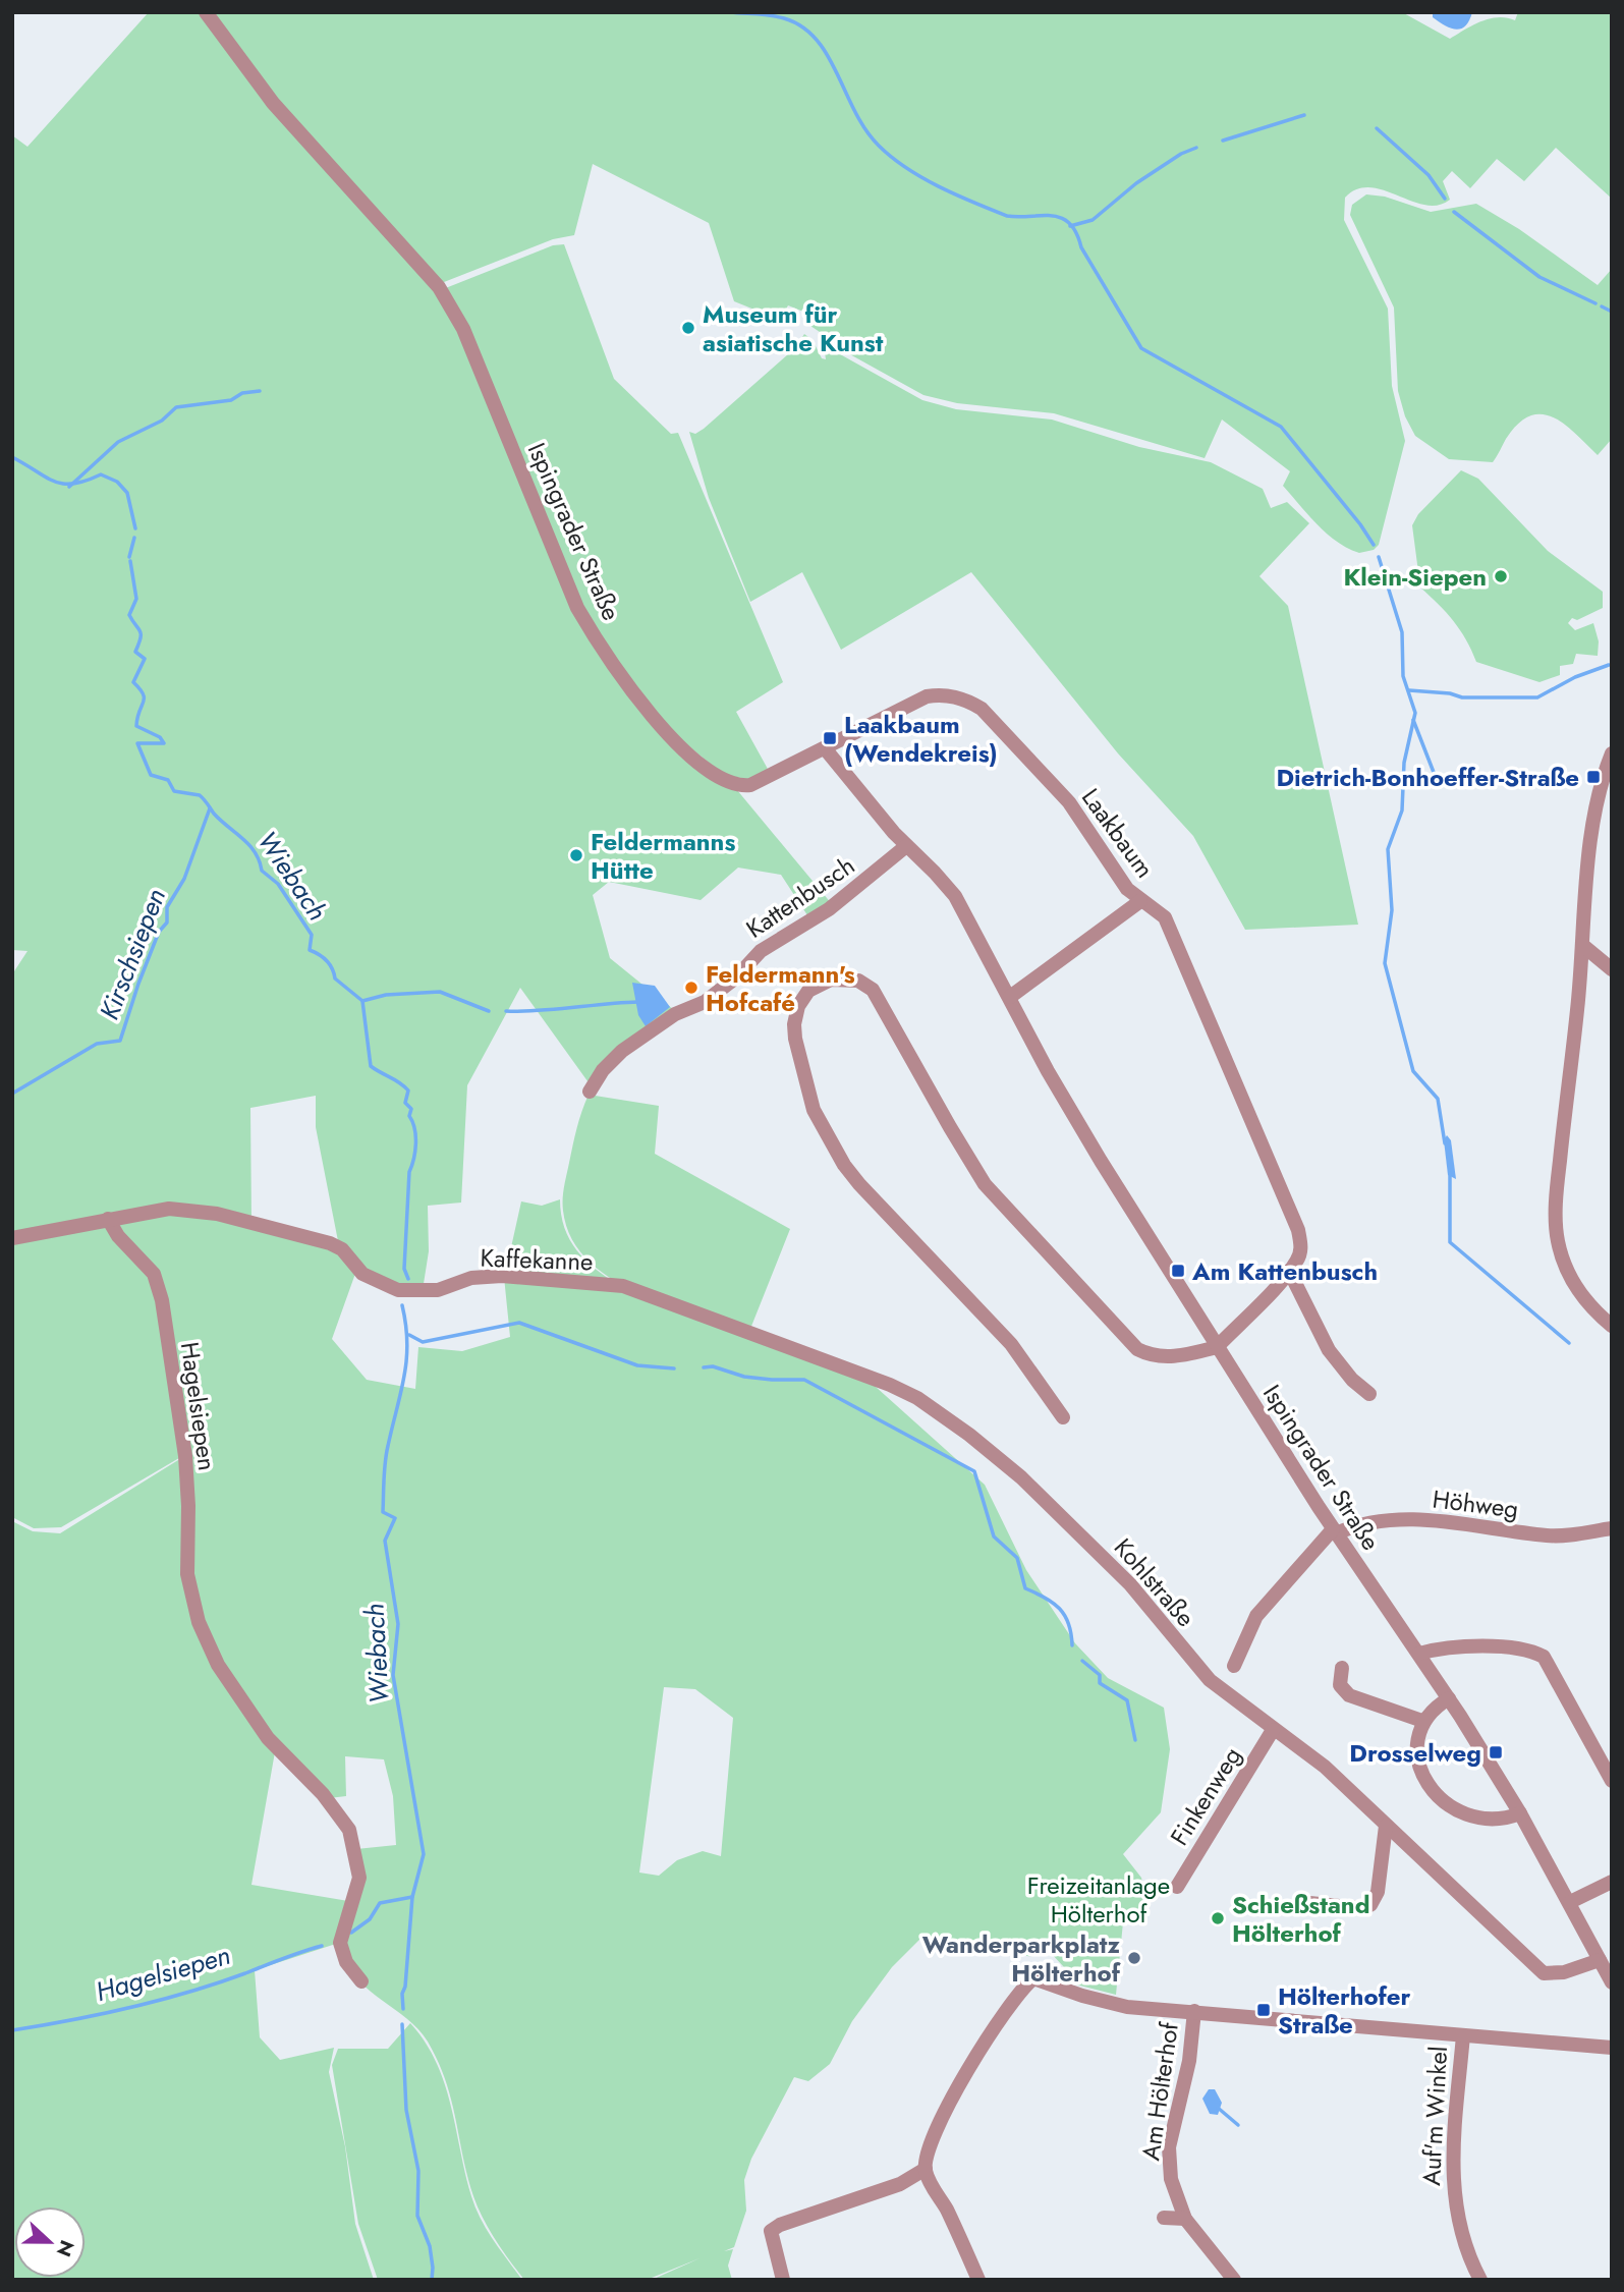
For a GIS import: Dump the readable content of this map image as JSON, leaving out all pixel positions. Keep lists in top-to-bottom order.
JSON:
{
  "streets": {
    "street": [
      "Ispingrader Straße",
      "Laakbaum",
      "Kattenbusch",
      "Kaffekanne",
      "Hagelsiepen",
      "Höhweg",
      "Kohlstraße",
      "Finkenweg",
      "Am Hölterhof",
      "Auf'm Winkel"
    ]
  },
  "crossings": [
    ["Ispingrader Straße", "Laakbaum"],
    ["Ispingrader Straße", "Kattenbusch"],
    ["Ispingrader Straße", "Höhweg"],
    ["Ispingrader Straße", "Kohlstraße"],
    ["Kaffekanne", "Hagelsiepen"],
    ["Kaffekanne", "Kohlstraße"],
    ["Kohlstraße", "Finkenweg"]
  ],
  "water": ["Wiebach", "Kirschsiepen", "Hagelsiepen"],
  "parks": ["Freizeitanlage Hölterhof"],
  "places": {
    "other": [
      "Museum für asiatische Kunst",
      "Klein-Siepen",
      "Feldermanns Hütte",
      "Feldermann's Hofcafé",
      "Schießstand Hölterhof",
      "Wanderparkplatz Hölterhof"
    ],
    "transit": [
      "Laakbaum (Wendekreis)",
      "Dietrich-Bonhoeffer-Straße",
      "Am Kattenbusch",
      "Drosselweg",
      "Hölterhofer Straße"
    ]
  },
  "north": "right"
}
